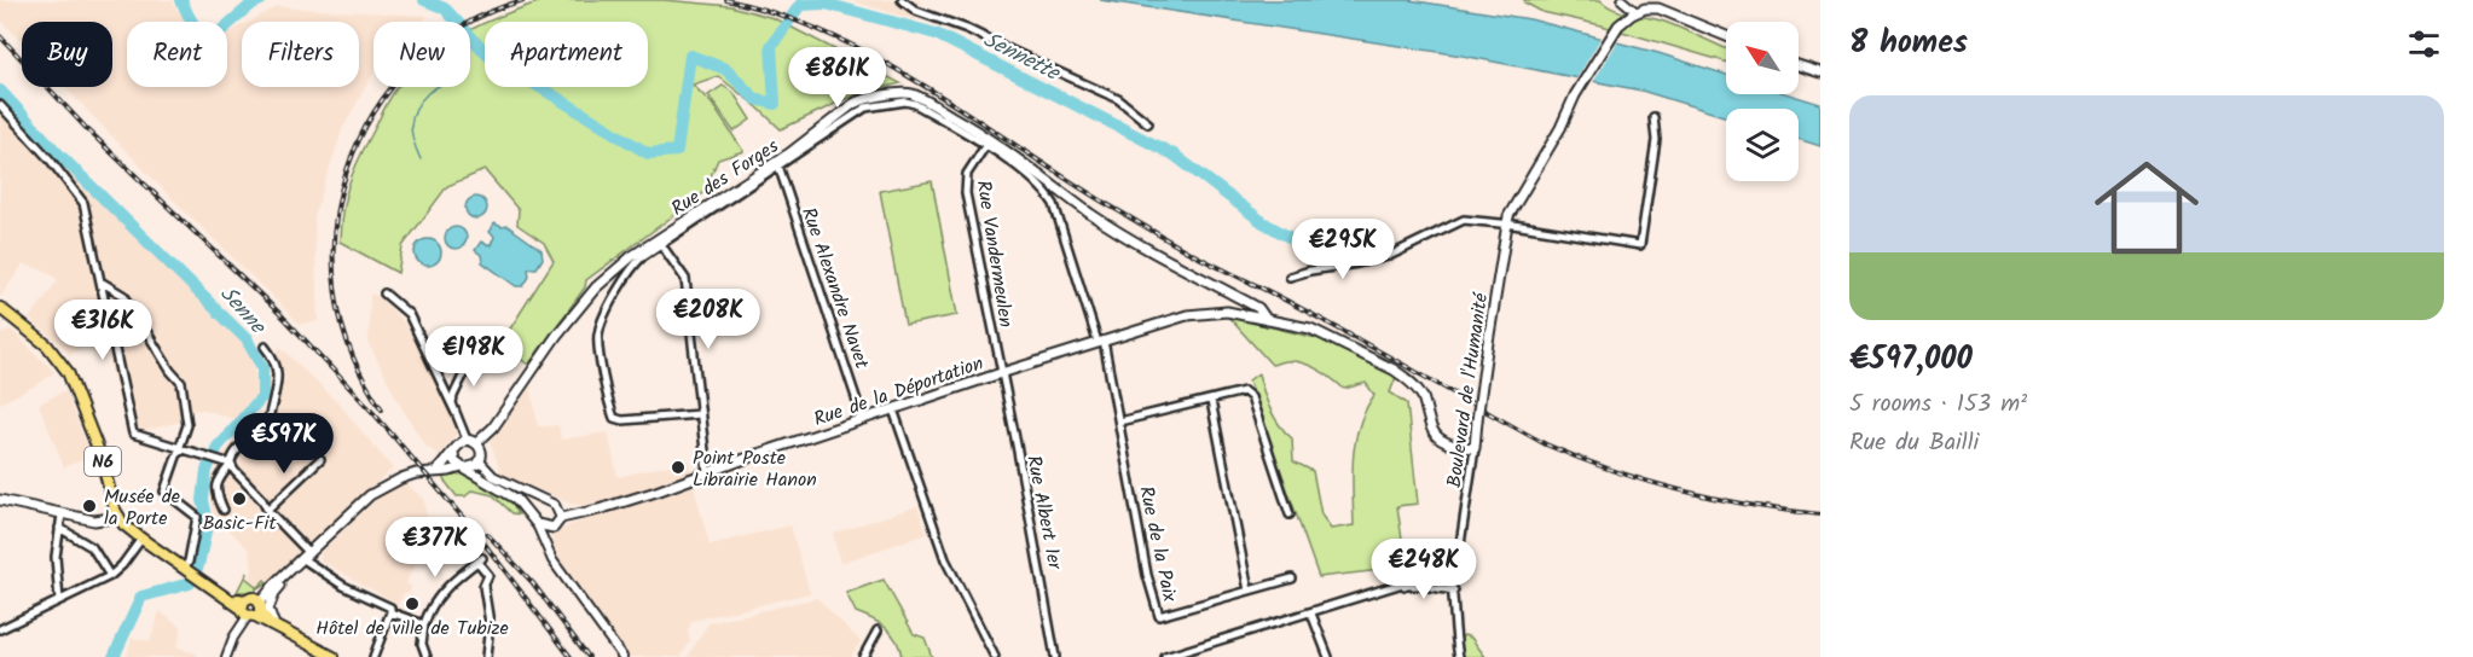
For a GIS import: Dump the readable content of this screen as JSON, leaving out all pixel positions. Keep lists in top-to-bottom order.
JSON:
{
  "streets": {
    "main road": [
      "Rue des Forges",
      "Rue de la Déportation",
      "Boulevard de l'Humanité",
      "N6"
    ],
    "street": [
      "Rue Vandermeulen",
      "Rue Alexandre Navet",
      "Rue Albert 1er",
      "Rue de la Paix"
    ]
  },
  "crossings": [
    ["Rue des Forges", "Rue Vandermeulen"],
    ["Rue des Forges", "Rue Alexandre Navet"],
    ["Rue des Forges", "Rue de la Déportation"],
    ["Rue des Forges", "Rue de la Paix"],
    ["Rue Vandermeulen", "Rue de la Déportation"],
    ["Rue Vandermeulen", "Rue Albert 1er"],
    ["Rue Alexandre Navet", "Rue de la Déportation"],
    ["Rue de la Déportation", "Boulevard de l'Humanité"],
    ["Rue de la Déportation", "Rue Albert 1er"],
    ["Rue de la Déportation", "Rue de la Paix"]
  ],
  "water": ["Sennette", "Senne"],
  "places": [
    "Point Poste Librairie Hanon",
    "Basic-Fit",
    "Musée de la Porte",
    "Hôtel de ville de Tubize"
  ],
  "north": "top left",
  "page": {
    "heading": "8 homes",
    "chip": [
      "Buy",
      "Rent",
      "Filters",
      "New",
      "Apartment"
    ],
    "price": [
      "€861K",
      "€295K",
      "€208K",
      "€316K",
      "€198K",
      "€597K",
      "€377K",
      "€248K"
    ],
    "list": [
      {
        "name": "€597,000",
        "note": "5 rooms · 153 m² · Rue du Bailli"
      }
    ]
  }
}
